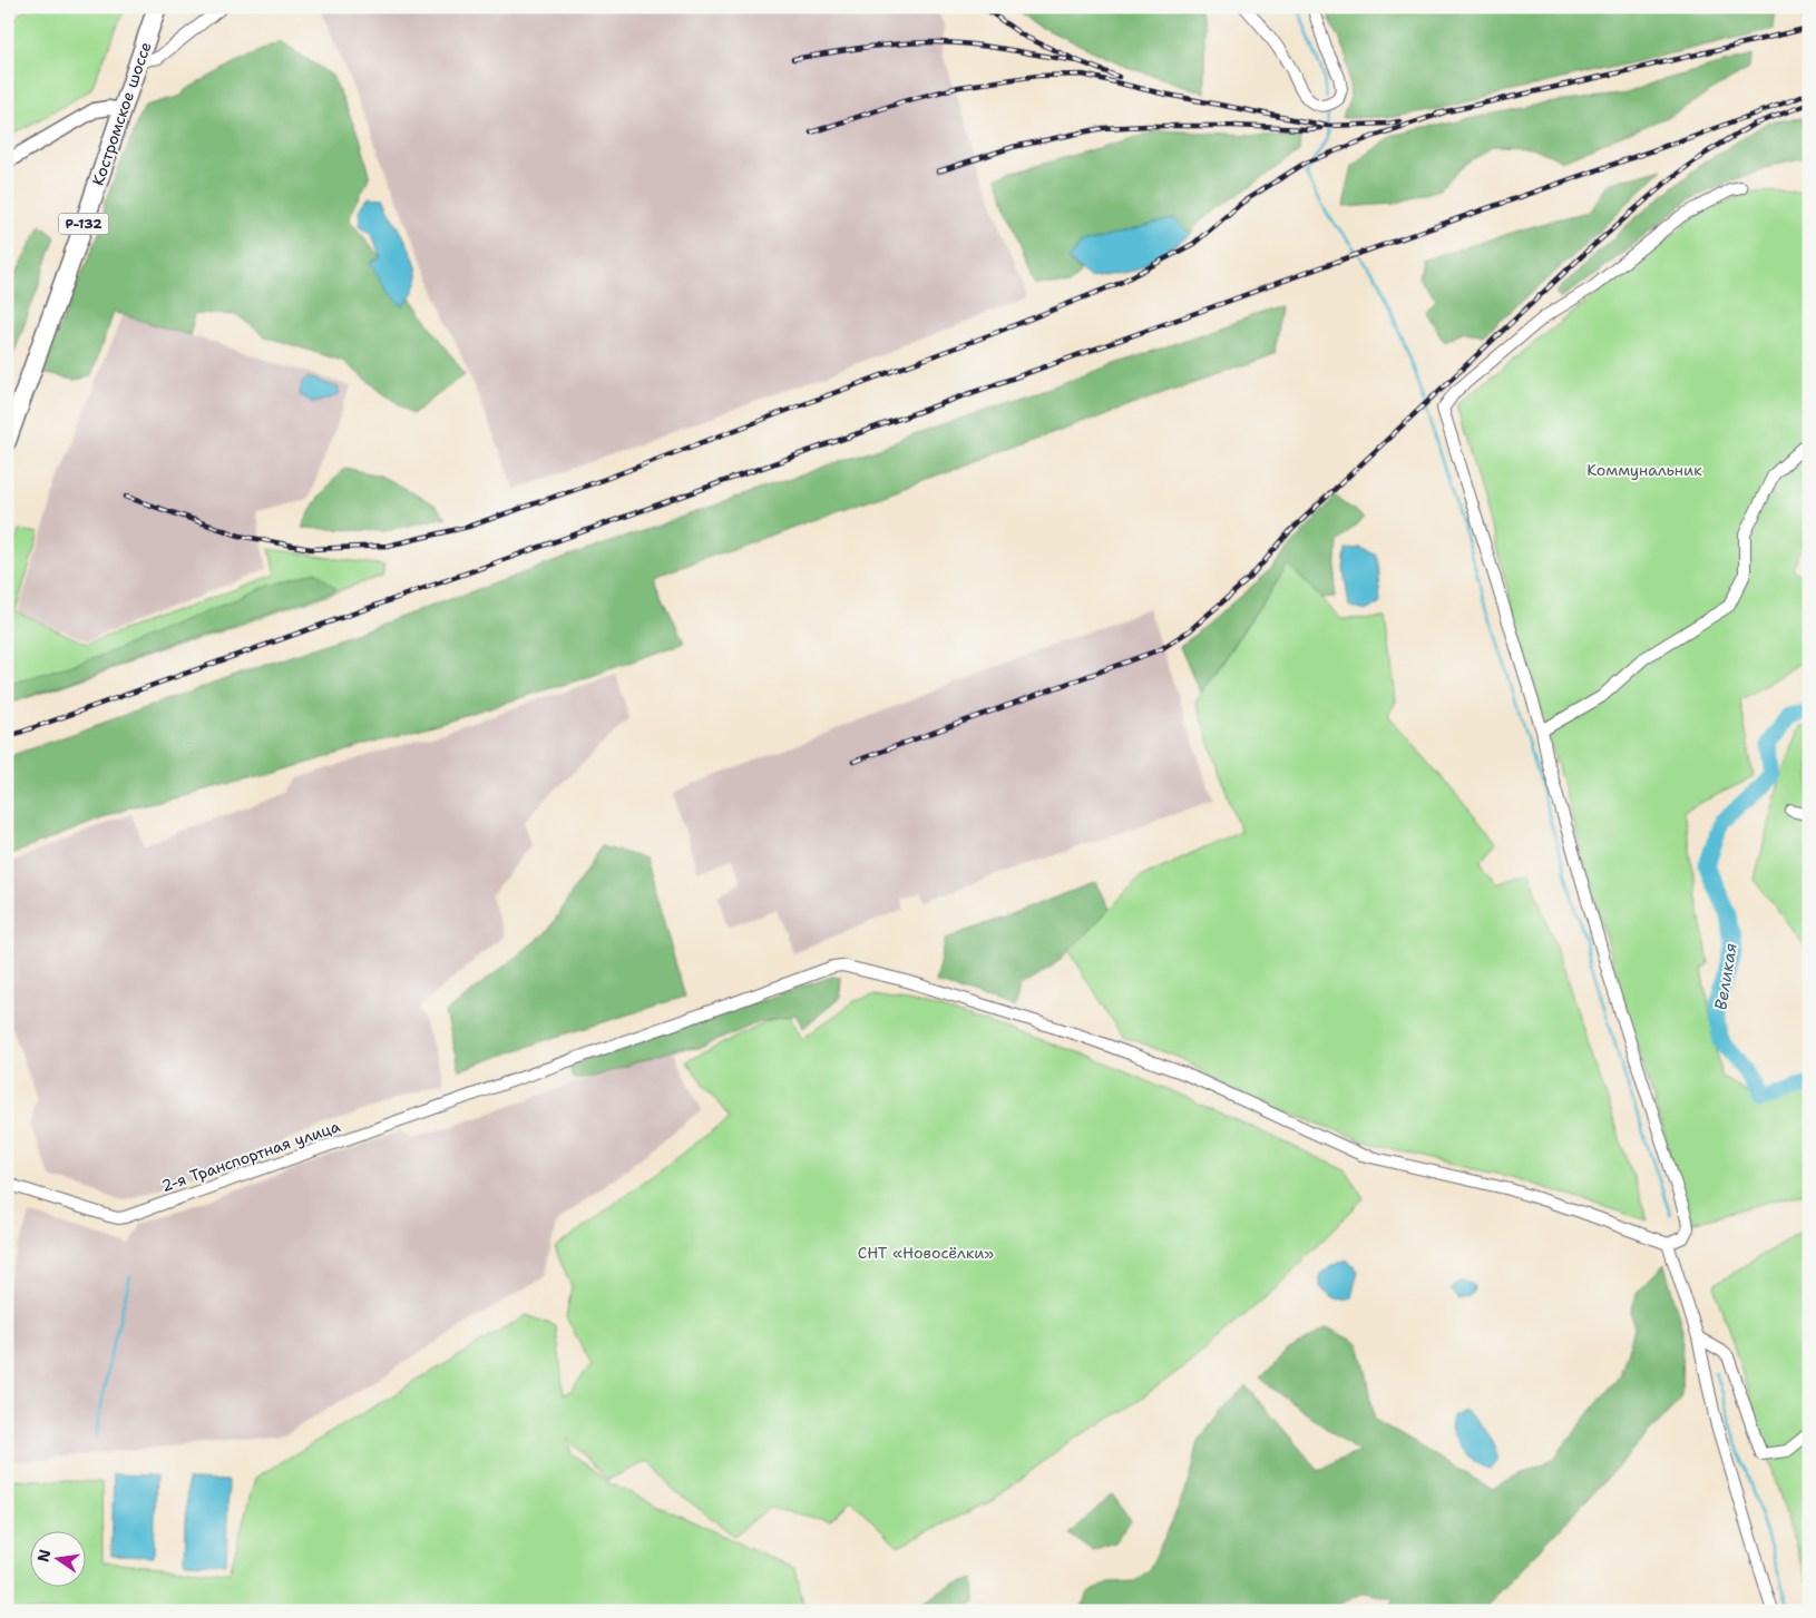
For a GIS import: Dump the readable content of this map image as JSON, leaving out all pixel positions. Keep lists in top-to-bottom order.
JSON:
{
  "streets": {
    "highway": ["Костромское шоссе", "Р-132"],
    "street": ["2-я Транспортная улица"]
  },
  "water": ["Великая"],
  "parks": ["Коммунальник", "СНТ «Новосёлки»"],
  "north": "left"
}
